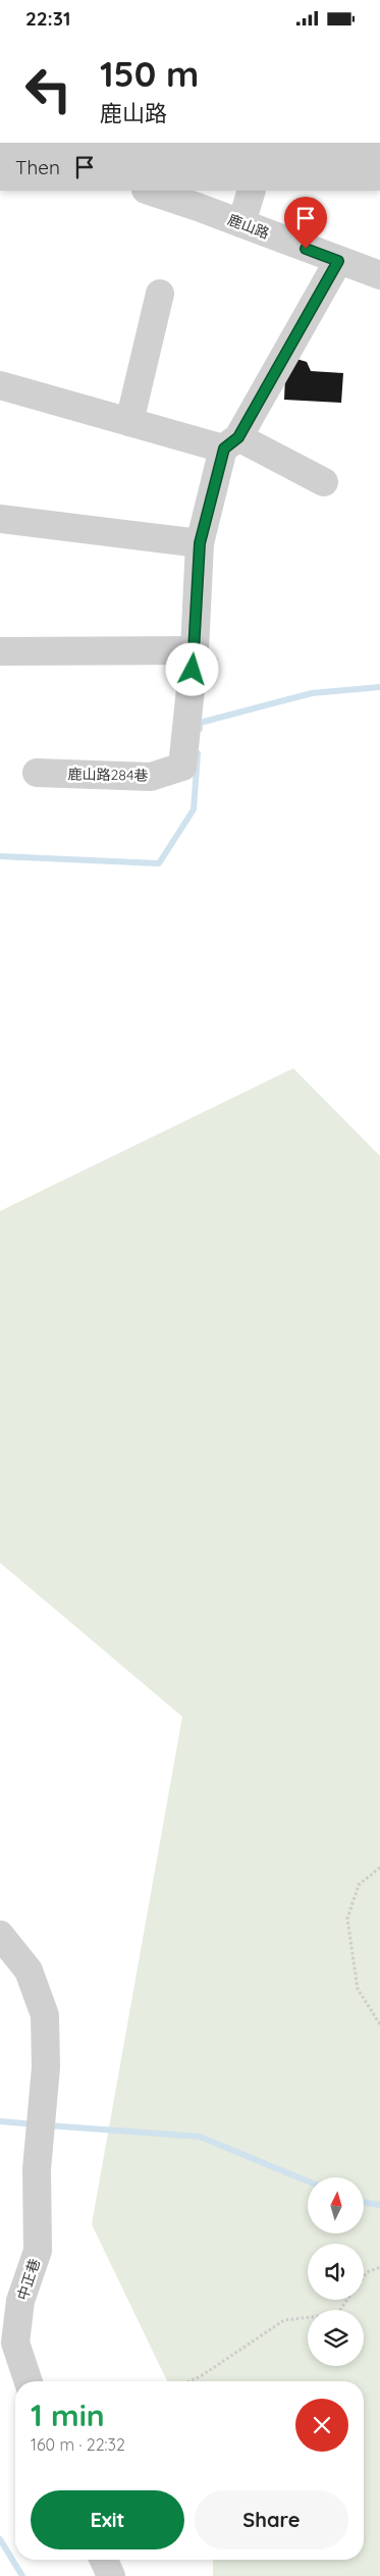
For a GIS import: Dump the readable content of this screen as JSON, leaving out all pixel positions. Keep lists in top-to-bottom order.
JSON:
{
  "streets": {
    "street": ["鹿山路", "鹿山路284巷", "中正巷"]
  },
  "crossings": [
    ["鹿山路", "鹿山路284巷"]
  ],
  "north": "top",
  "page": {
    "status": "22:31",
    "turn": ["150 m", "鹿山路"],
    "then": "Then",
    "heading": ["1 min", "160 m · 22:32"],
    "buttons": ["Exit", "Share"]
  }
}
